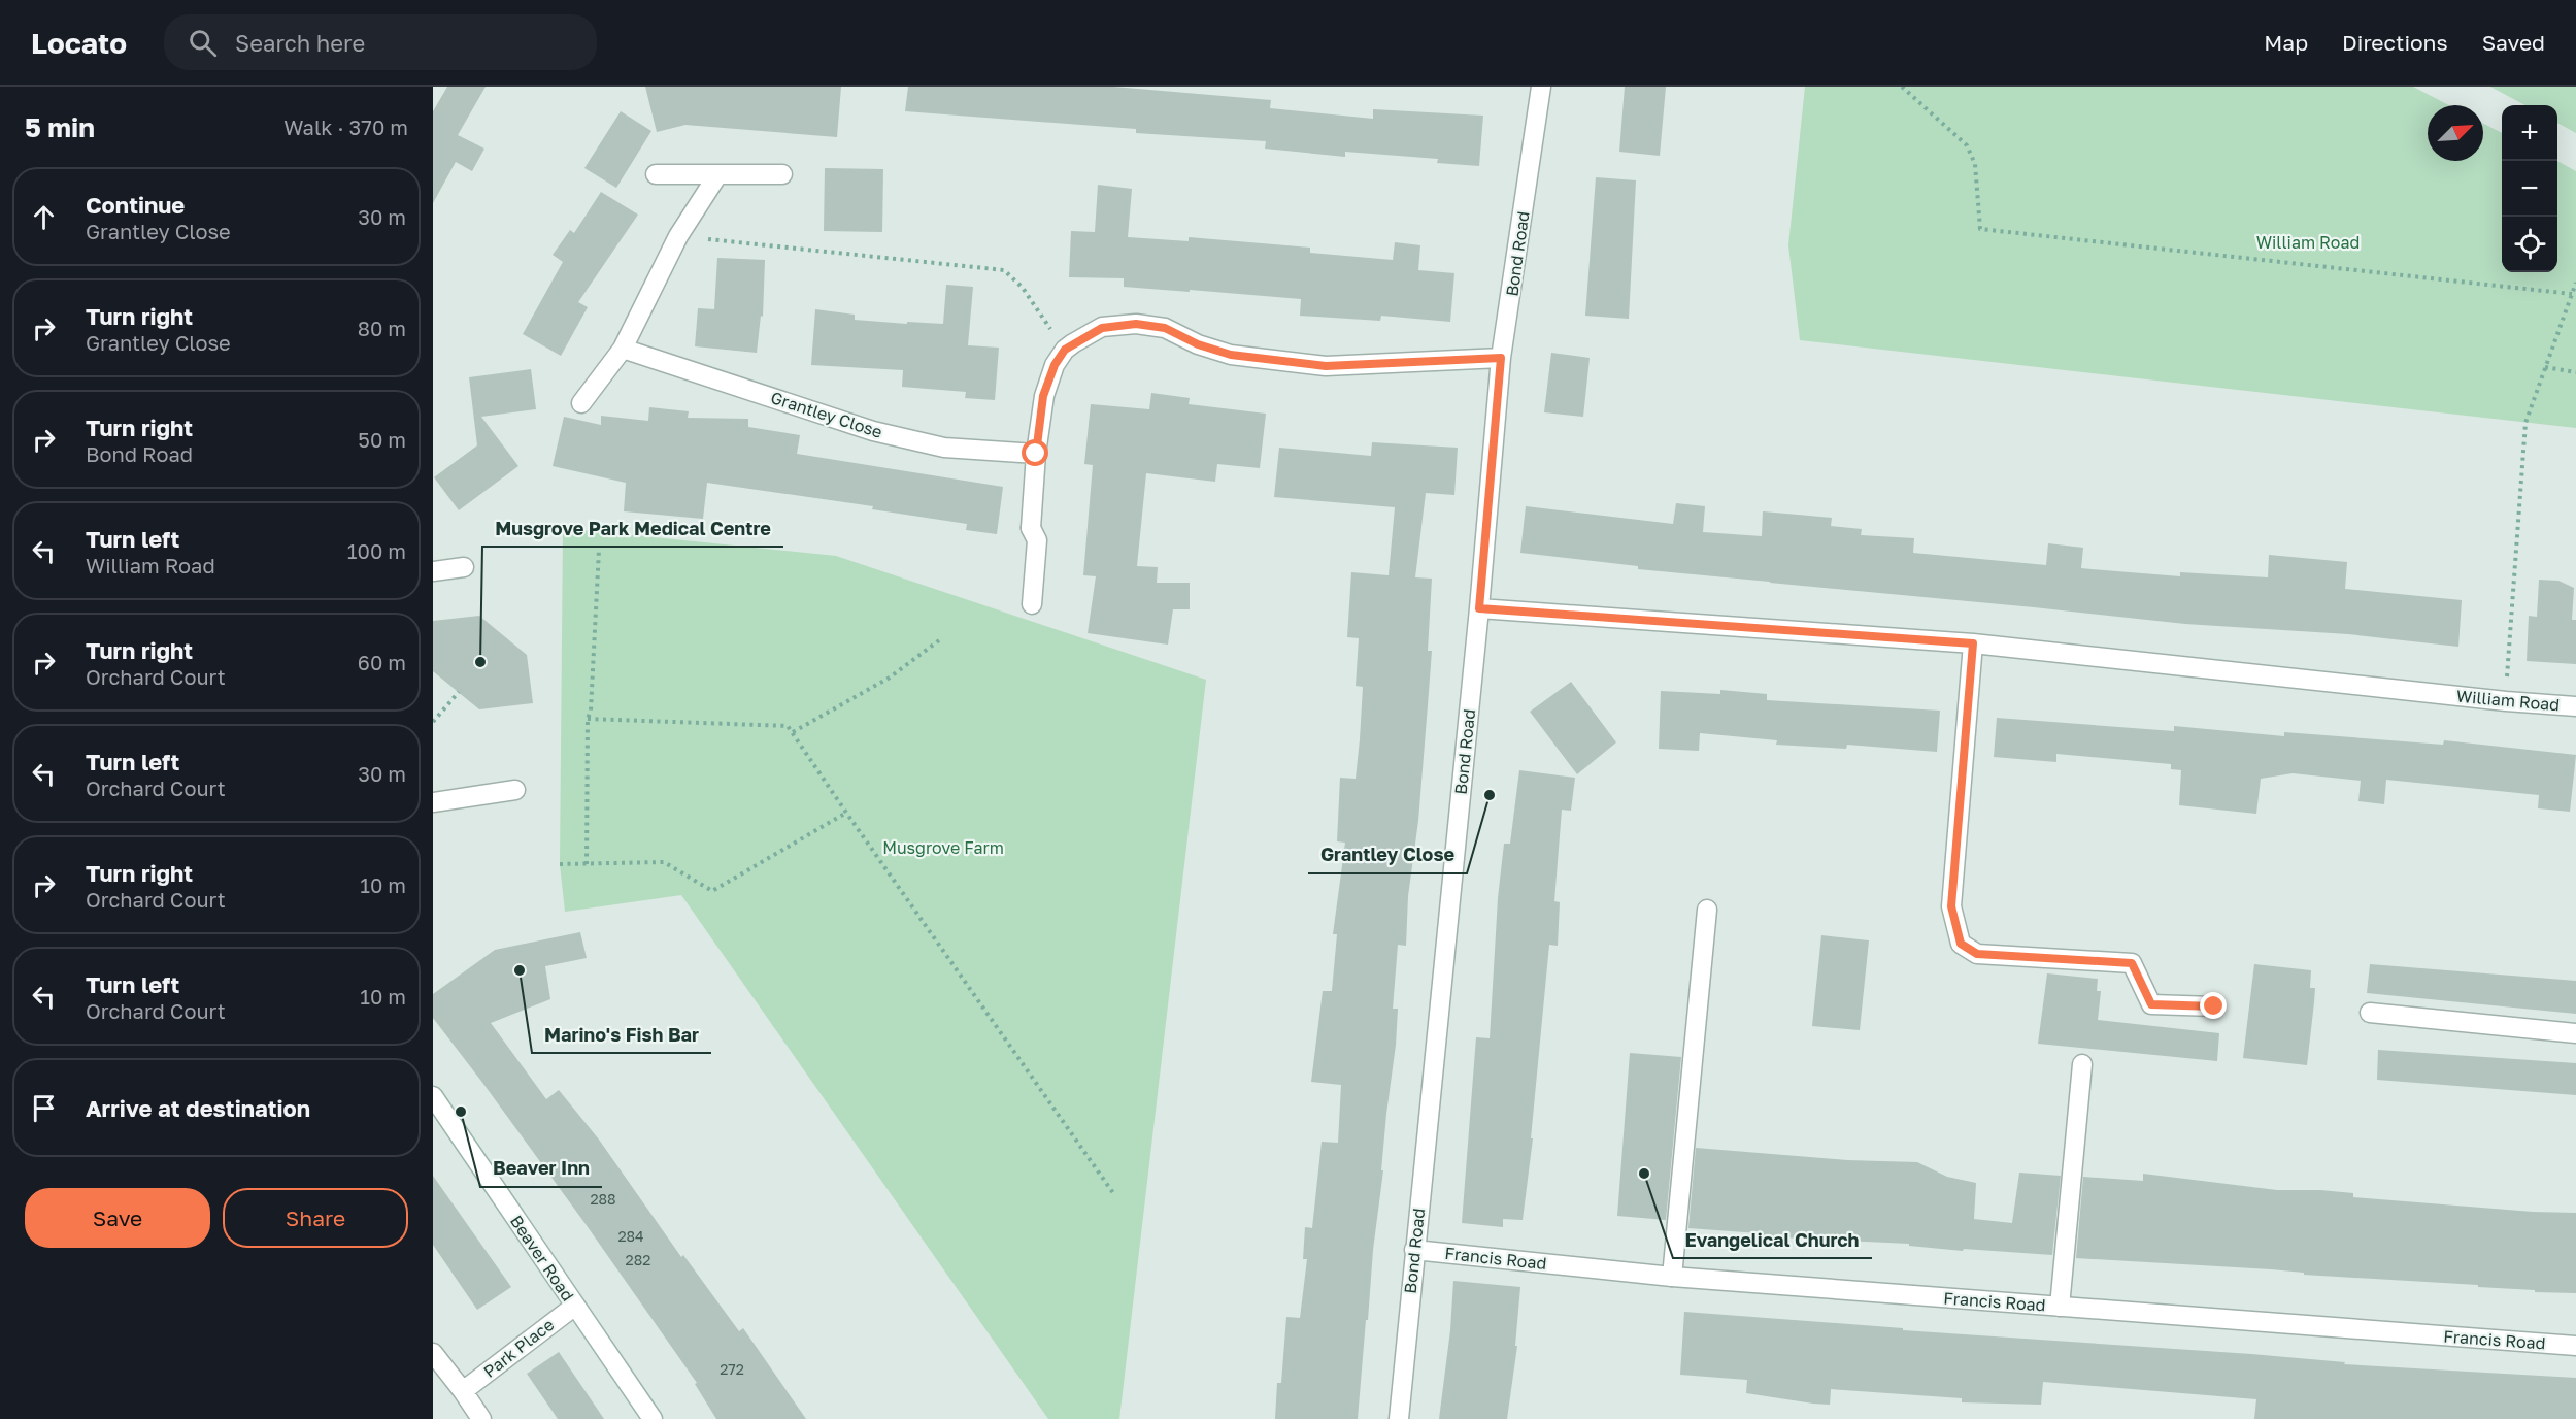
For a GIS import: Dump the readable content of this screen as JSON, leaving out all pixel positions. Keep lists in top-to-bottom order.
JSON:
{
  "streets": {
    "street": [
      "Bond Road",
      "Grantley Close",
      "William Road",
      "Beaver Road",
      "Francis Road",
      "Park Place"
    ]
  },
  "crossings": [
    ["Bond Road", "William Road"],
    ["Bond Road", "Francis Road"],
    ["Beaver Road", "Park Place"]
  ],
  "parks": ["William Road", "Musgrove Farm"],
  "places": [
    "Musgrove Park Medical Centre",
    "Grantley Close",
    "Marino's Fish Bar",
    "Beaver Inn",
    "Evangelical Church"
  ],
  "house_numbers": [
    "288",
    "284",
    "282",
    "272"
  ],
  "north": "top right",
  "page": {
    "header": "Locato",
    "search": "Search here",
    "nav": ["Map", "Directions", "Saved"],
    "heading": ["5 min", "Walk · 370 m"],
    "map_buttons": ["+", "−"],
    "list": [
      ["Continue", "Grantley Close", "30 m"],
      ["Turn right", "Grantley Close", "80 m"],
      ["Turn right", "Bond Road", "50 m"],
      ["Turn left", "William Road", "100 m"],
      ["Turn right", "Orchard Court", "60 m"],
      ["Turn left", "Orchard Court", "30 m"],
      ["Turn right", "Orchard Court", "10 m"],
      ["Turn left", "Orchard Court", "10 m"],
      "Arrive at destination"
    ],
    "buttons": ["Save", "Share"]
  }
}
